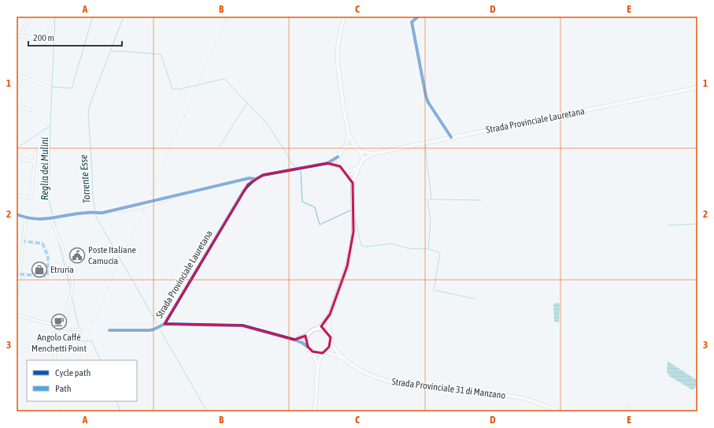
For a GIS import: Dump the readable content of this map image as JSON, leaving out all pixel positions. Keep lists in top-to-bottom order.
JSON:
{
  "streets": {
    "main road": ["Strada Provinciale Lauretana", "Strada Provinciale 31 di Manzano"]
  },
  "water": ["Reglia dei Mulini", "Torrente Esse"],
  "places": {
    "public building": ["Poste Italiane Camucia"],
    "shop": ["Etruria"],
    "cafe": ["Angolo Caffè Menchetti Point"]
  },
  "legend": ["Cycle path", "Path"],
  "scale_bar": "200 m",
  "grid": {
    "columns": [
      "A",
      "B",
      "C",
      "D",
      "E"
    ],
    "rows": ["1", "2", "3"]
  }
}
